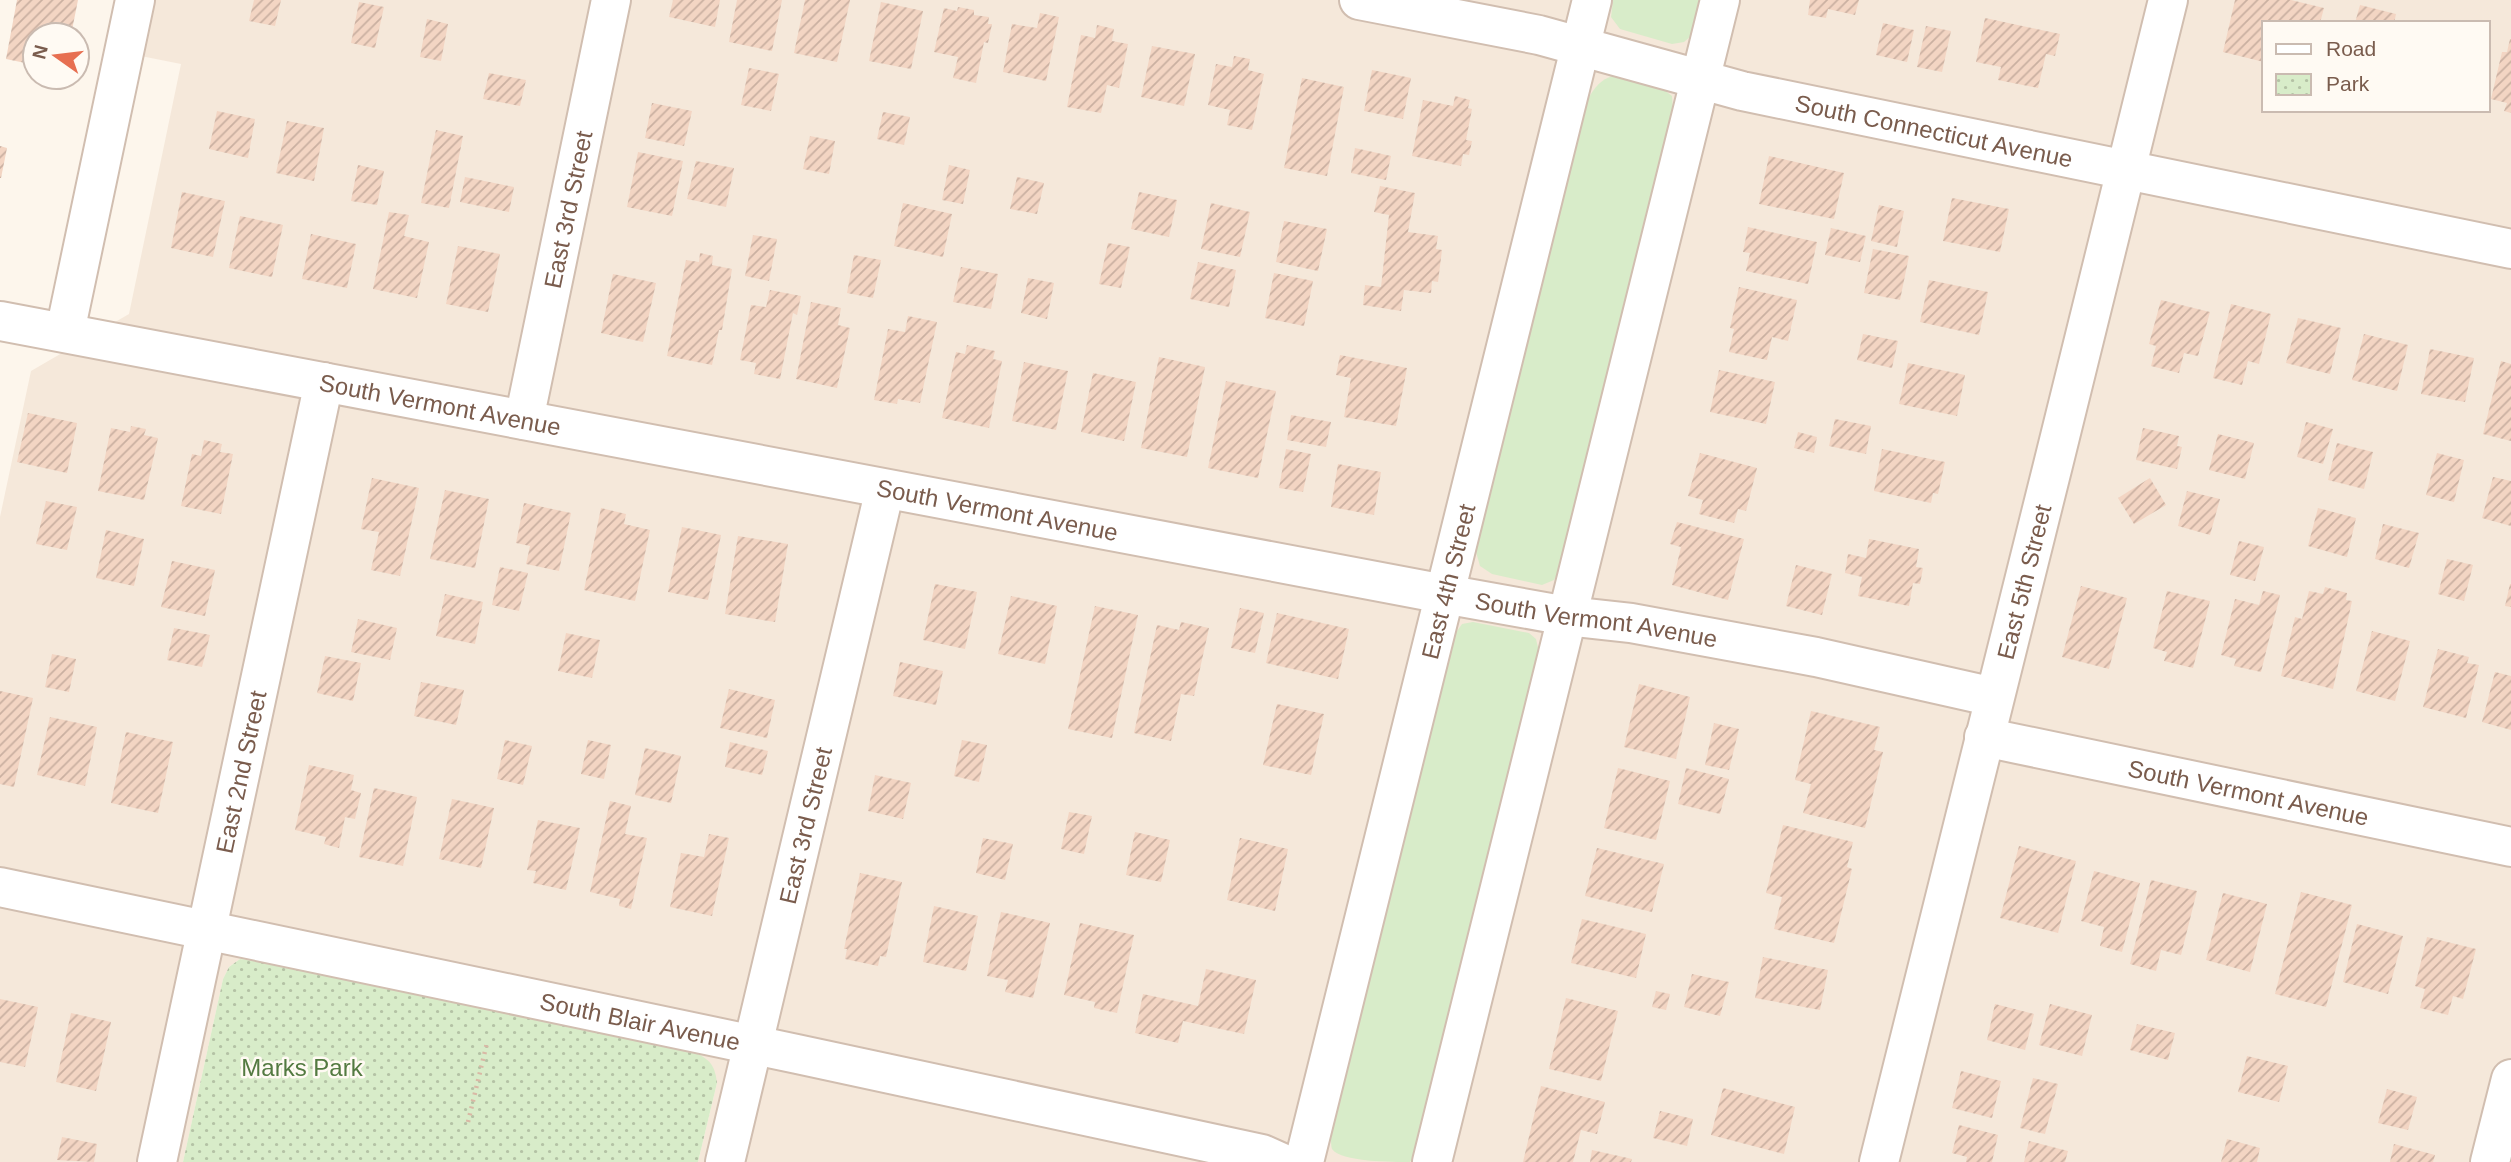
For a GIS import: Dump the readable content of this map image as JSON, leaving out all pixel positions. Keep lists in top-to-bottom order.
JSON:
{
  "streets": {
    "street": [
      "South Connecticut Avenue",
      "East 3rd Street",
      "South Vermont Avenue",
      "East 4th Street",
      "East 5th Street",
      "East 2nd Street",
      "South Blair Avenue"
    ]
  },
  "crossings": [
    ["South Connecticut Avenue", "East 4th Street"],
    ["South Connecticut Avenue", "East 5th Street"],
    ["East 3rd Street", "South Vermont Avenue"],
    ["East 3rd Street", "South Blair Avenue"],
    ["South Vermont Avenue", "East 4th Street"],
    ["South Vermont Avenue", "East 5th Street"],
    ["South Vermont Avenue", "East 2nd Street"],
    ["East 2nd Street", "South Blair Avenue"]
  ],
  "parks": ["Marks Park"],
  "legend": ["Road", "Park"],
  "north": "left"
}
